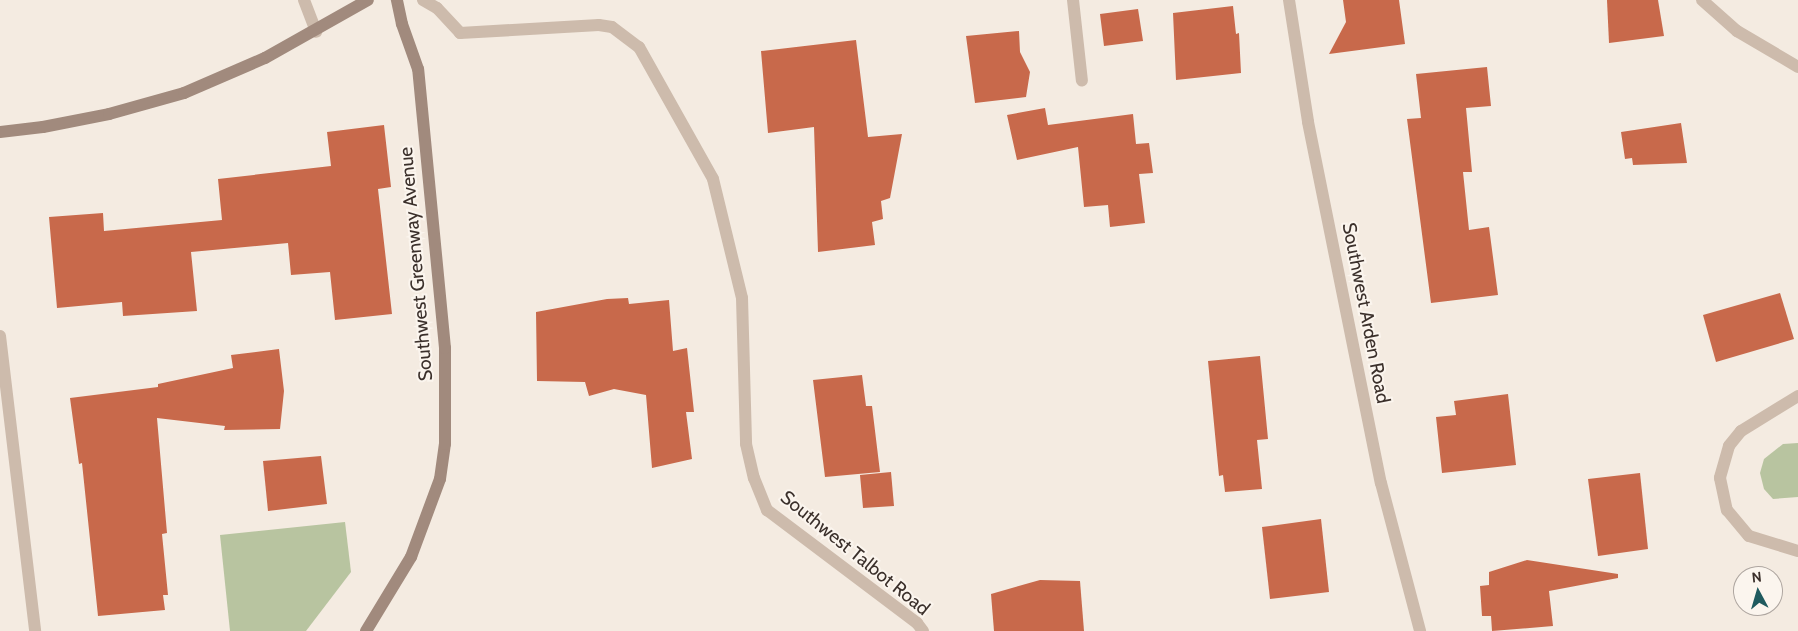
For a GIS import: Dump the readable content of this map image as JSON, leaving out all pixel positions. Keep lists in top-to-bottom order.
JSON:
{
  "streets": {
    "street": ["Southwest Greenway Avenue", "Southwest Arden Road", "Southwest Talbot Road"]
  },
  "north": "top"
}
